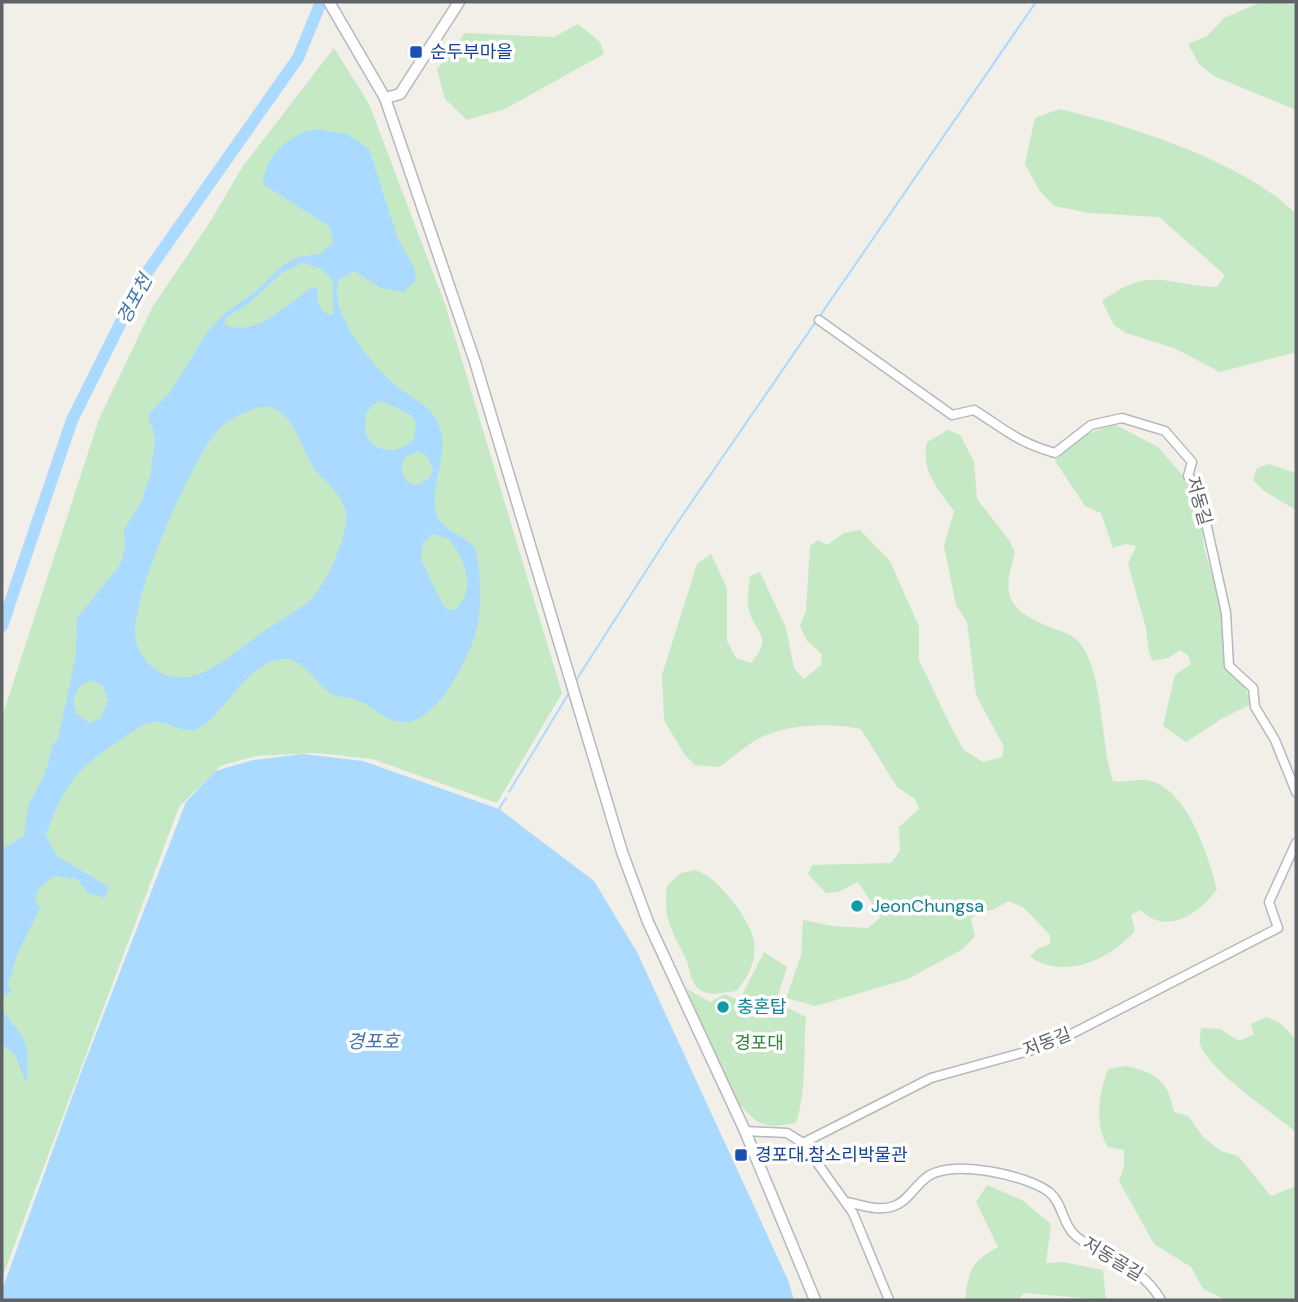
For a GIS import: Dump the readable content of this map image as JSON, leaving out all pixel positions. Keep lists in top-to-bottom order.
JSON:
{
  "streets": {
    "street": ["저동길", "저동골길"]
  },
  "water": ["경포천", "경포호"],
  "parks": ["경포대"],
  "places": {
    "transit": ["순두부마을", "경포대.참소리박물관"],
    "other": ["JeonChungsa", "충혼탑"]
  }
}
